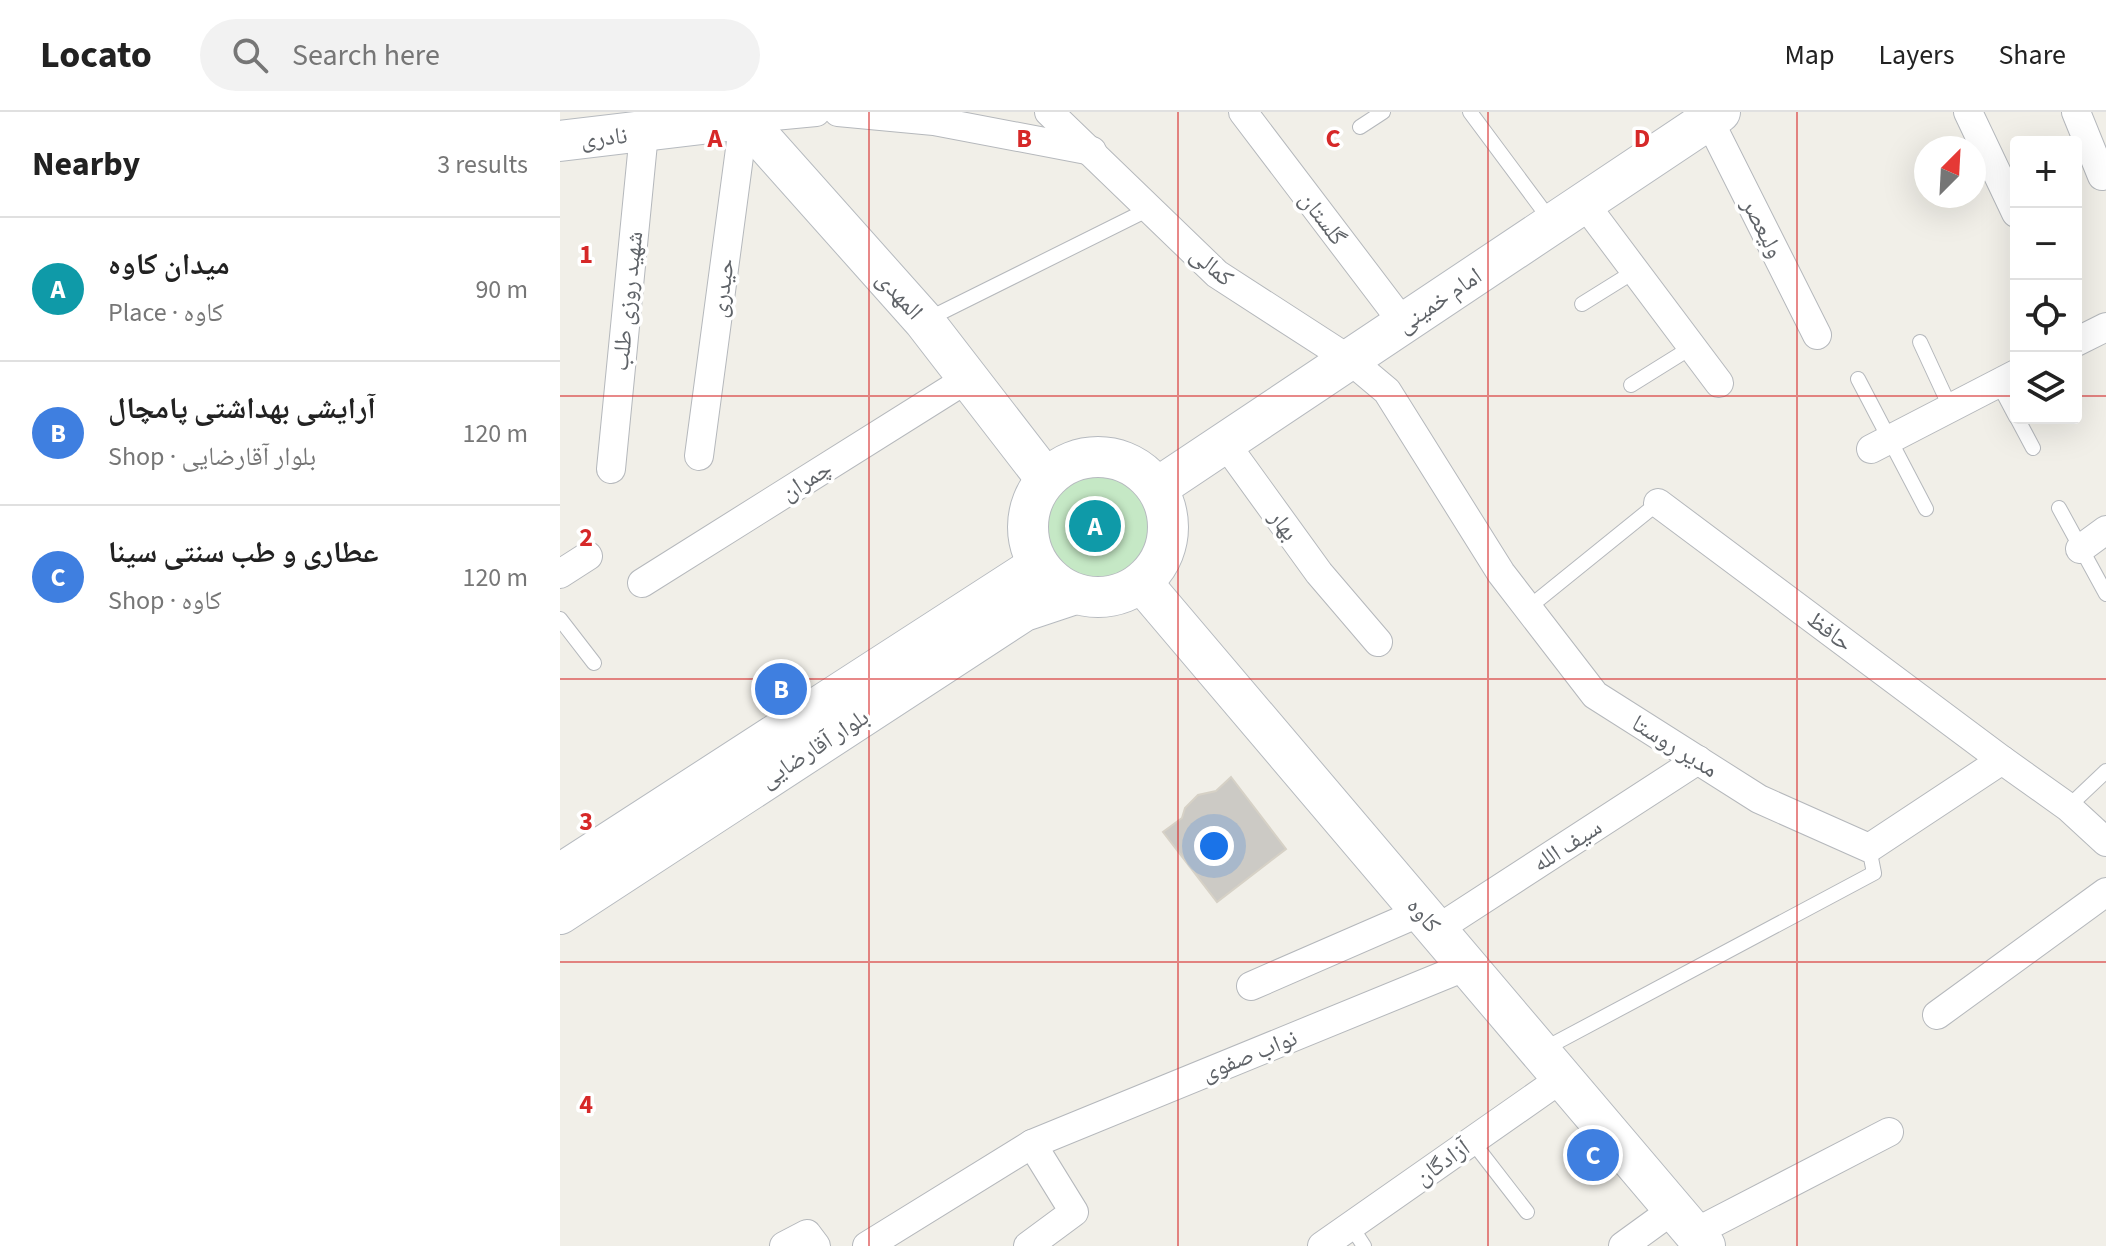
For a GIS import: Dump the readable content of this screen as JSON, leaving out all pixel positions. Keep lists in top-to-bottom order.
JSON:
{
  "streets": {
    "street": [
      "نادری",
      "گلستان",
      "ولیعصر",
      "کمالی",
      "حیدری",
      "المهدی",
      "امام خمینی",
      "شهید روزی طلب",
      "چمران",
      "بهار",
      "حافظ",
      "مدیر روستا",
      "بلوار آقارضایی",
      "سیف الله",
      "کاوه",
      "نواب صفوی",
      "آزادگان"
    ]
  },
  "crossings": [
    ["نادری", "حیدری"],
    ["نادری", "المهدی"],
    ["نادری", "شهید روزی طلب"],
    ["گلستان", "امام خمینی"],
    ["ولیعصر", "امام خمینی"],
    ["کمالی", "امام خمینی"],
    ["کمالی", "مدیر روستا"],
    ["حیدری", "المهدی"],
    ["المهدی", "امام خمینی"],
    ["المهدی", "چمران"],
    ["المهدی", "بلوار آقارضایی"],
    ["المهدی", "کاوه"],
    ["امام خمینی", "بهار"],
    ["امام خمینی", "مدیر روستا"],
    ["امام خمینی", "بلوار آقارضایی"],
    ["امام خمینی", "کاوه"],
    ["مدیر روستا", "سیف الله"],
    ["بلوار آقارضایی", "کاوه"],
    ["سیف الله", "کاوه"],
    ["کاوه", "نواب صفوی"],
    ["کاوه", "آزادگان"]
  ],
  "north": "top right",
  "page": {
    "header": "Locato",
    "search": "Search here",
    "nav": ["Map", "Layers", "Share"],
    "heading": ["Nearby", "3 results"],
    "map_buttons": ["+", "−"],
    "list": [
      {
        "mark": "A",
        "name": "میدان کاوه",
        "note": "Place · کاوه",
        "value": "90 m"
      },
      {
        "mark": "B",
        "name": "آرایشی بهداشتی پامچال",
        "note": "Shop · بلوار آقارضایی",
        "value": "120 m"
      },
      {
        "mark": "C",
        "name": "عطاری و طب سنتی سینا",
        "note": "Shop · کاوه",
        "value": "120 m"
      }
    ],
    "pins": ["A", "B", "C"]
  },
  "grid": {
    "columns": [
      "A",
      "B",
      "C",
      "D"
    ],
    "rows": [
      "1",
      "2",
      "3",
      "4"
    ]
  }
}
